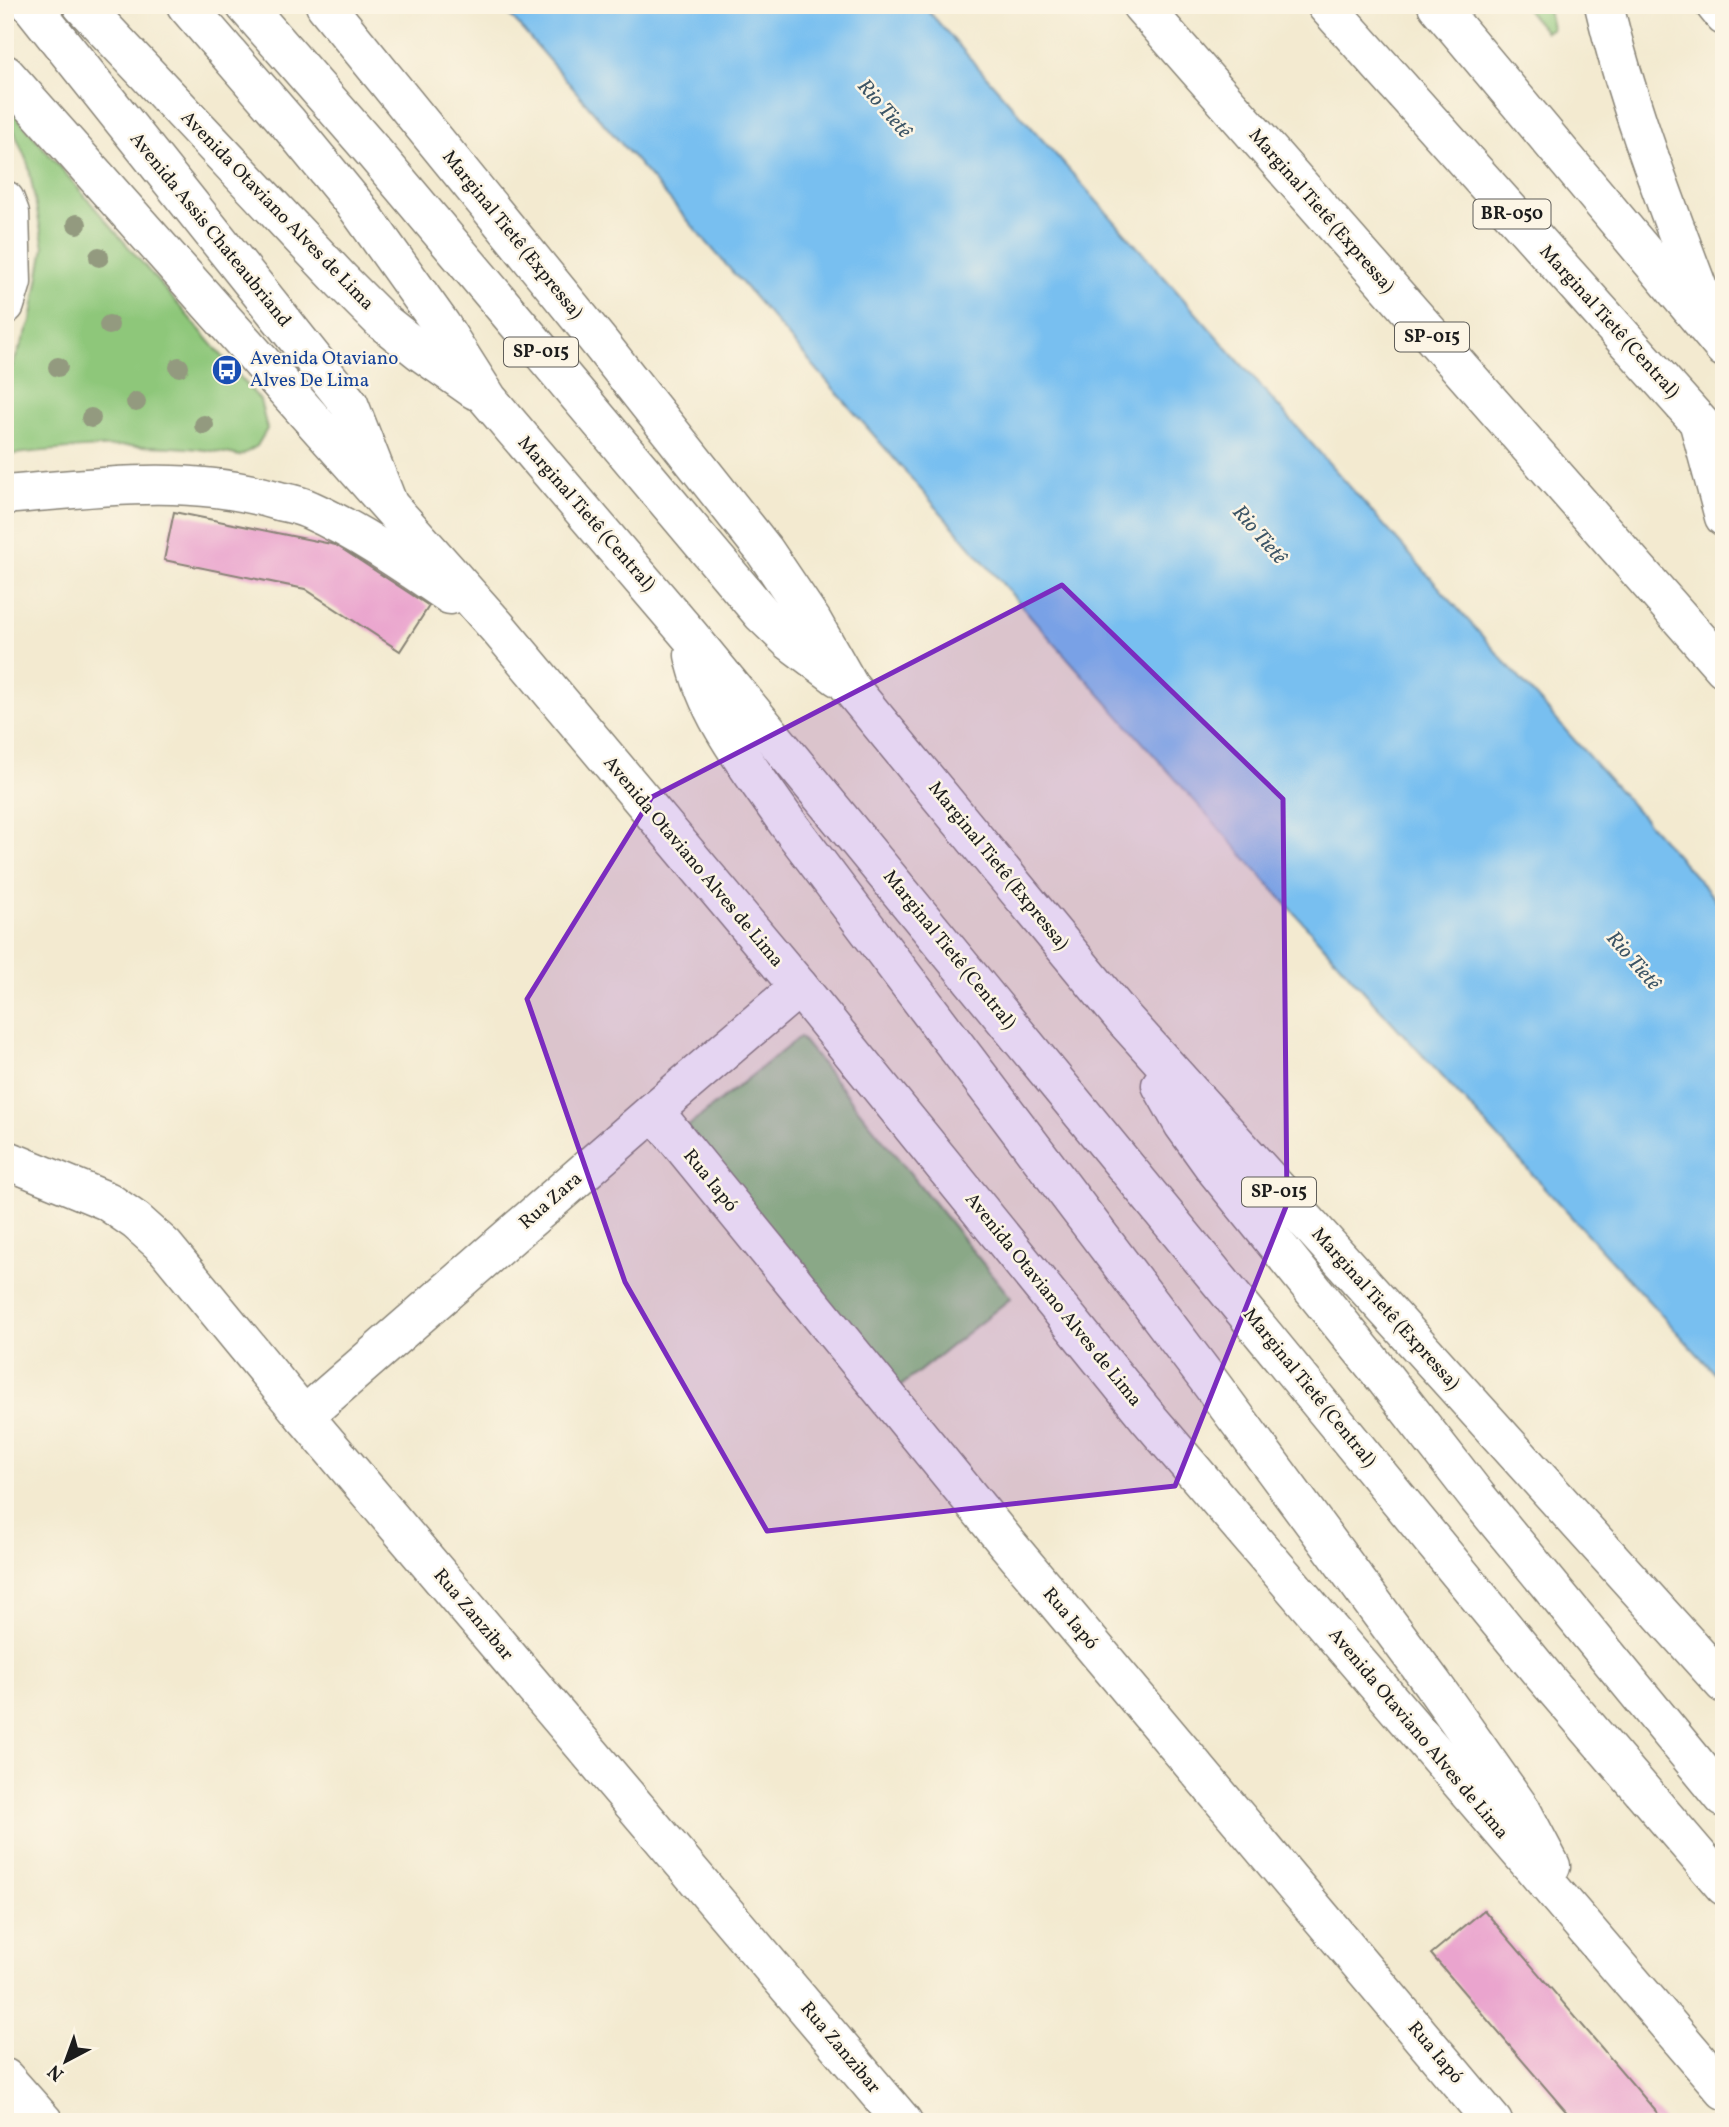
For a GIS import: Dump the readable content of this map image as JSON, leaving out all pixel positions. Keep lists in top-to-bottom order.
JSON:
{
  "streets": {
    "main road": [
      "Avenida Otaviano Alves de Lima",
      "Marginal Tietê (Expressa)",
      "BR-050",
      "Avenida Assis Chateaubriand",
      "Marginal Tietê (Central)",
      "SP-015",
      "Rua Iapó",
      "Rua Zara",
      "Rua Zanzibar"
    ]
  },
  "crossings": [
    ["Avenida Otaviano Alves de Lima", "Avenida Assis Chateaubriand"],
    ["Avenida Otaviano Alves de Lima", "Marginal Tietê (Central)"],
    ["Avenida Otaviano Alves de Lima", "Rua Zara"],
    ["Marginal Tietê (Expressa)", "SP-015"],
    ["Rua Iapó", "Rua Zara"],
    ["Rua Zara", "Rua Zanzibar"]
  ],
  "water": ["Rio Tietê"],
  "places": {
    "bus stop": ["Avenida Otaviano Alves De Lima"]
  },
  "north": "bottom left"
}
